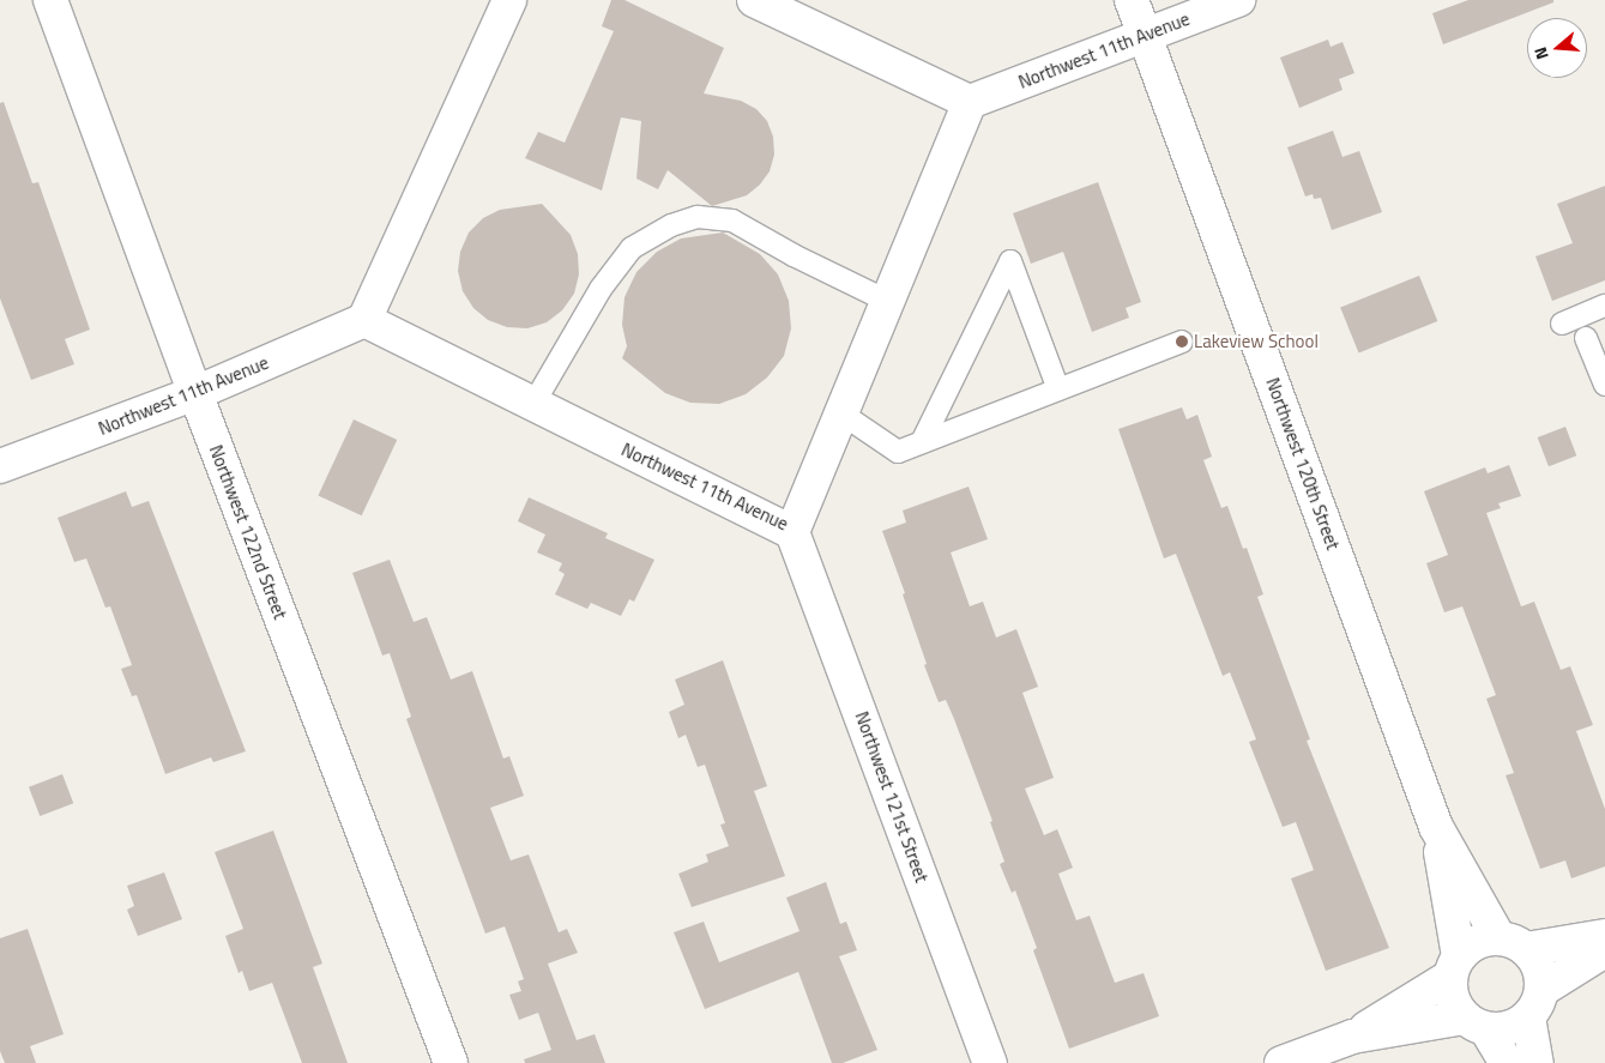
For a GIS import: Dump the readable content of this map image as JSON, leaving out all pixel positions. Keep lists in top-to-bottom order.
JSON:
{
  "streets": {
    "street": [
      "Northwest 11th Avenue",
      "Northwest 120th Street",
      "Northwest 122nd Street",
      "Northwest 121st Street"
    ]
  },
  "crossings": [
    ["Northwest 11th Avenue", "Northwest 120th Street"],
    ["Northwest 11th Avenue", "Northwest 122nd Street"],
    ["Northwest 11th Avenue", "Northwest 121st Street"]
  ],
  "places": ["Lakeview School"],
  "north": "left"
}
